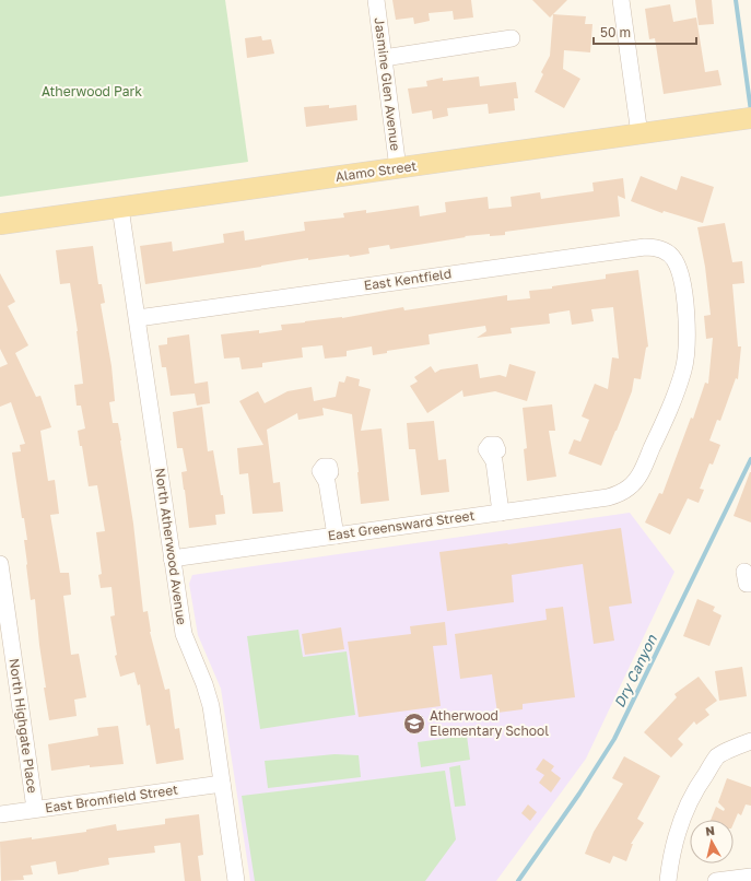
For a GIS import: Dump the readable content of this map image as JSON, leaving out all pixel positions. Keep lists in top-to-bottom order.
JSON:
{
  "streets": {
    "main road": ["Alamo Street"],
    "street": [
      "Jasmine Glen Avenue",
      "East Kentfield",
      "East Greensward Street",
      "North Atherwood Avenue",
      "North Highgate Place",
      "East Bromfield Street"
    ]
  },
  "crossings": [
    ["Jasmine Glen Avenue", "Alamo Street"],
    ["Alamo Street", "North Atherwood Avenue"],
    ["East Kentfield", "East Greensward Street"],
    ["East Kentfield", "North Atherwood Avenue"],
    ["East Greensward Street", "North Atherwood Avenue"],
    ["North Atherwood Avenue", "East Bromfield Street"],
    ["North Highgate Place", "East Bromfield Street"]
  ],
  "water": ["Dry Canyon"],
  "parks": ["Atherwood Park"],
  "places": {
    "school or university": ["Atherwood Elementary School"]
  },
  "scale_bar": "50 m",
  "north": "top"
}
